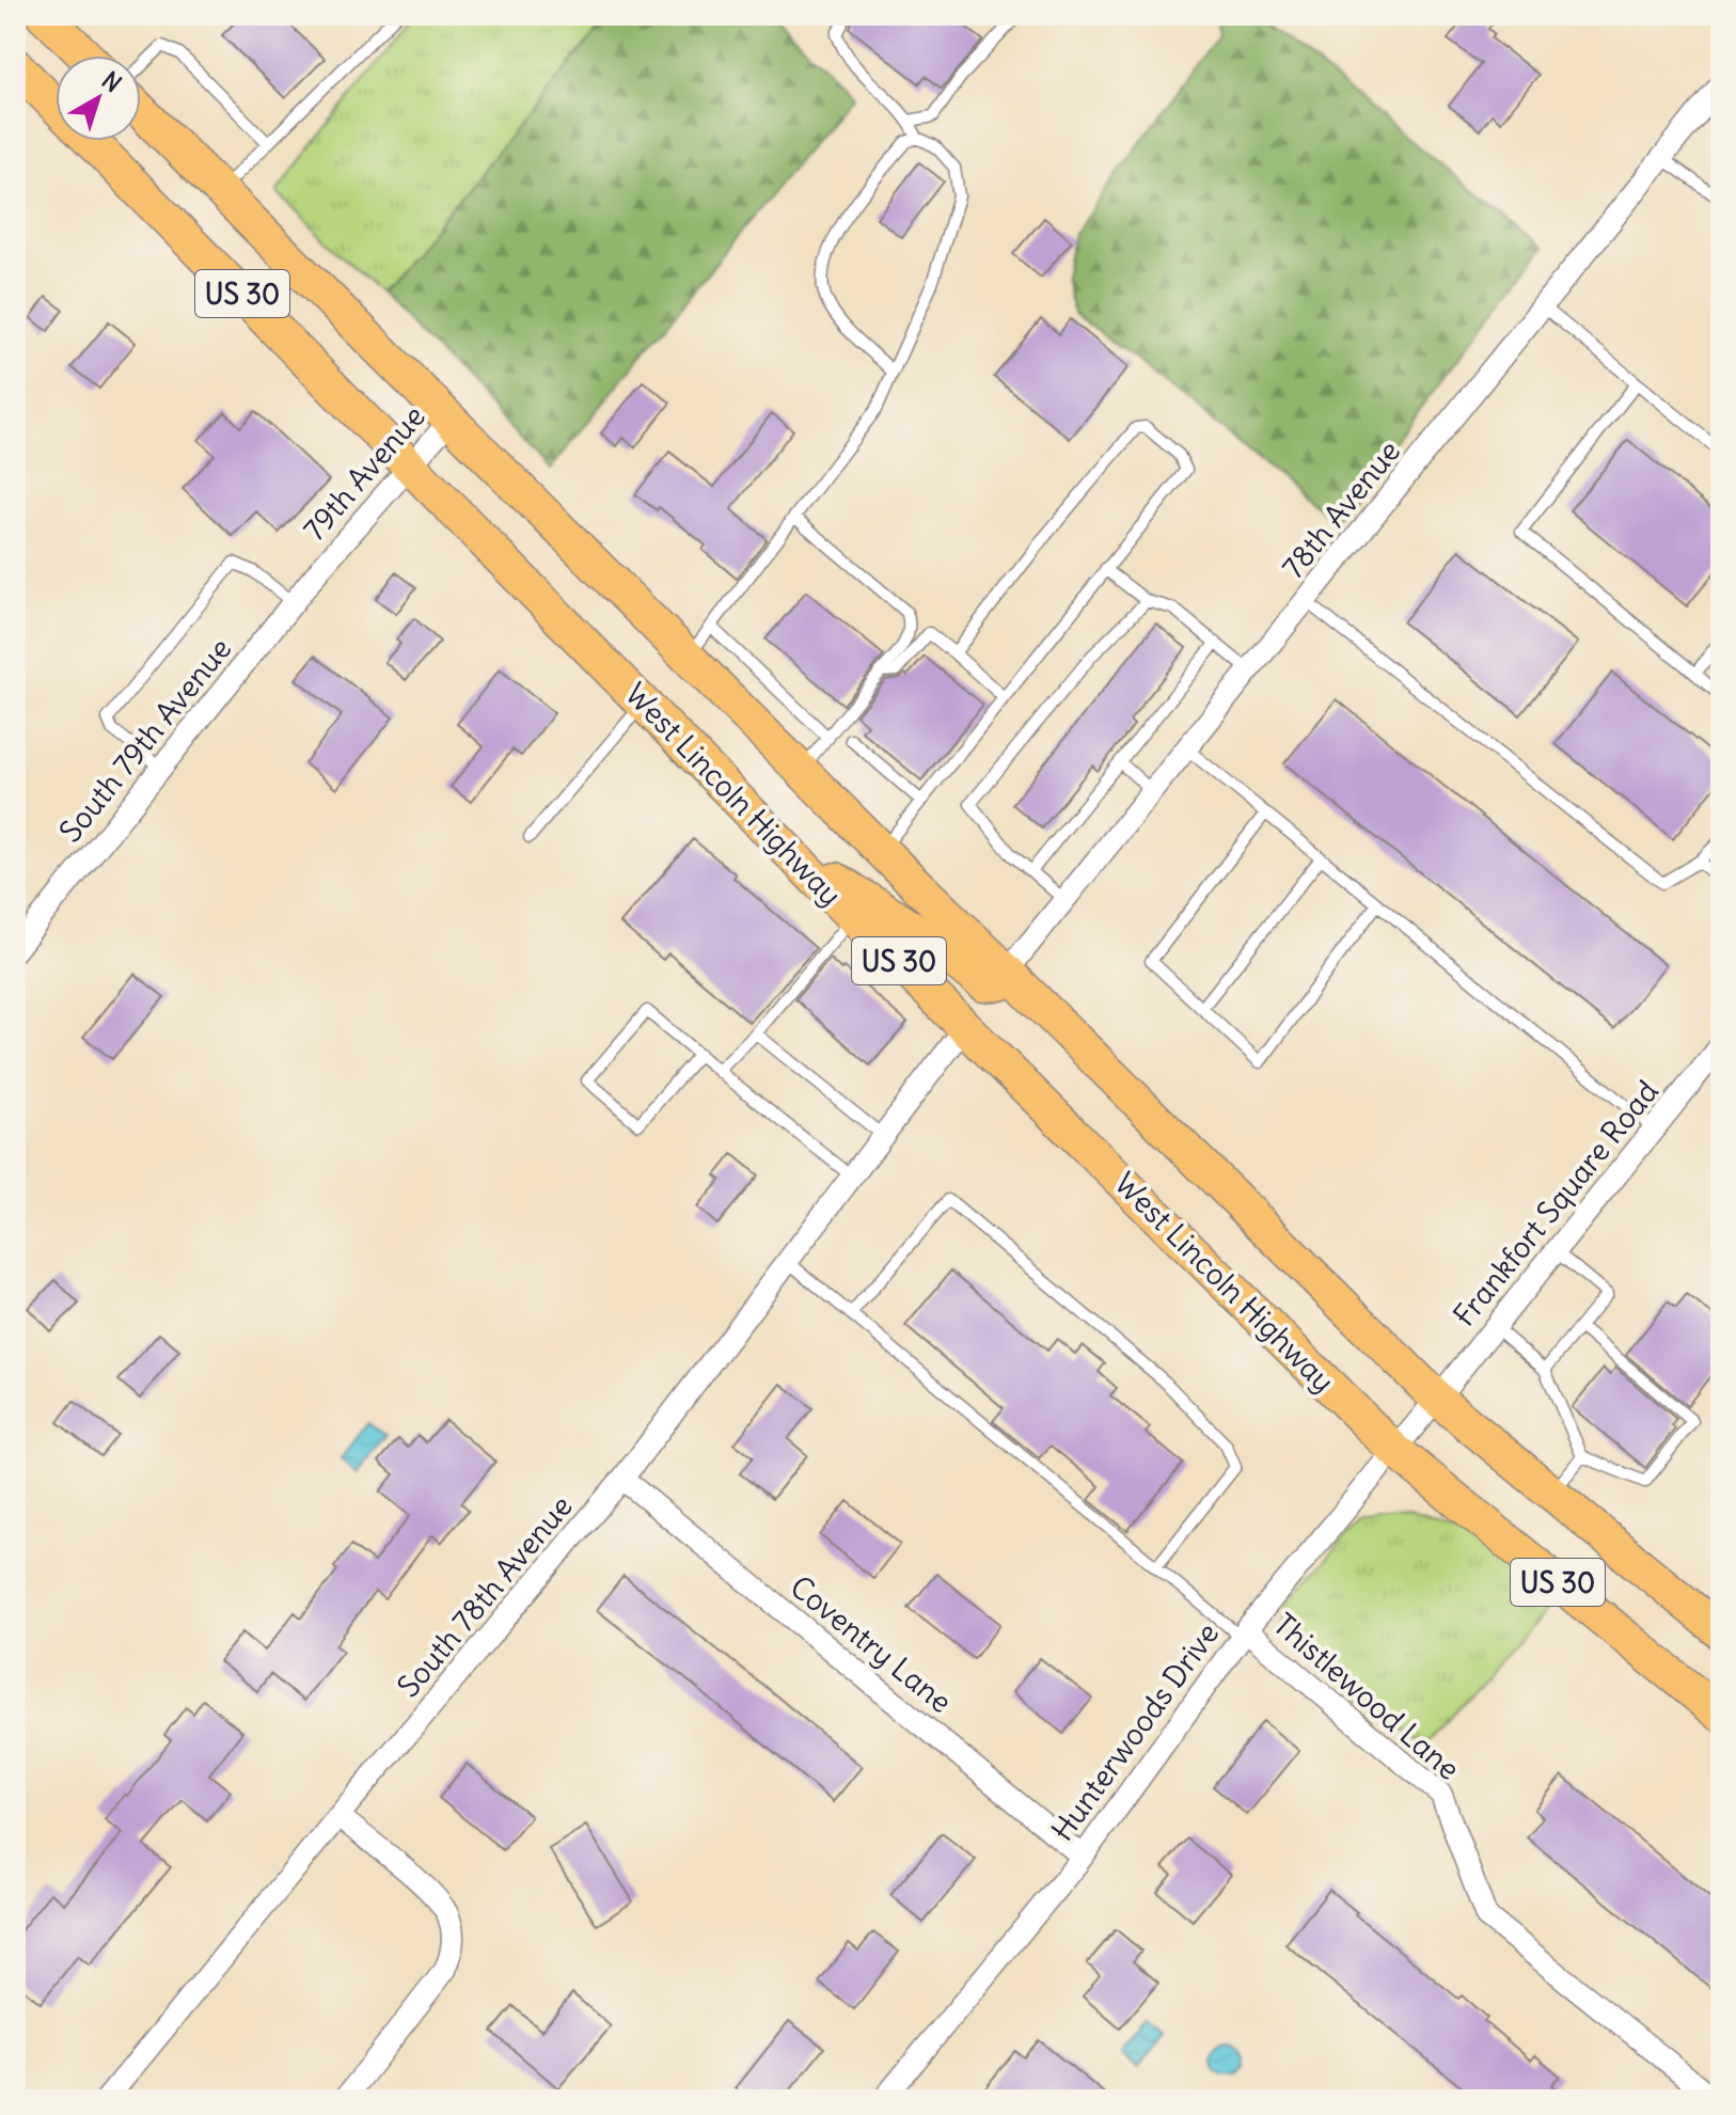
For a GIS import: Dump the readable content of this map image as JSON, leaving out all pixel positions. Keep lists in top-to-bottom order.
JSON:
{
  "streets": {
    "main road": ["US 30", "West Lincoln Highway"],
    "street": [
      "79th Avenue",
      "78th Avenue",
      "South 79th Avenue",
      "Frankfort Square Road",
      "South 78th Avenue",
      "Coventry Lane",
      "Thistlewood Lane",
      "Hunterwoods Drive"
    ]
  },
  "crossings": [
    ["US 30", "79th Avenue"],
    ["US 30", "78th Avenue"],
    ["US 30", "Frankfort Square Road"],
    ["US 30", "Hunterwoods Drive"],
    ["79th Avenue", "South 79th Avenue"],
    ["79th Avenue", "West Lincoln Highway"],
    ["West Lincoln Highway", "Hunterwoods Drive"],
    ["Frankfort Square Road", "Hunterwoods Drive"],
    ["South 78th Avenue", "Coventry Lane"],
    ["Coventry Lane", "Hunterwoods Drive"],
    ["Thistlewood Lane", "Hunterwoods Drive"]
  ],
  "north": "top right"
}
